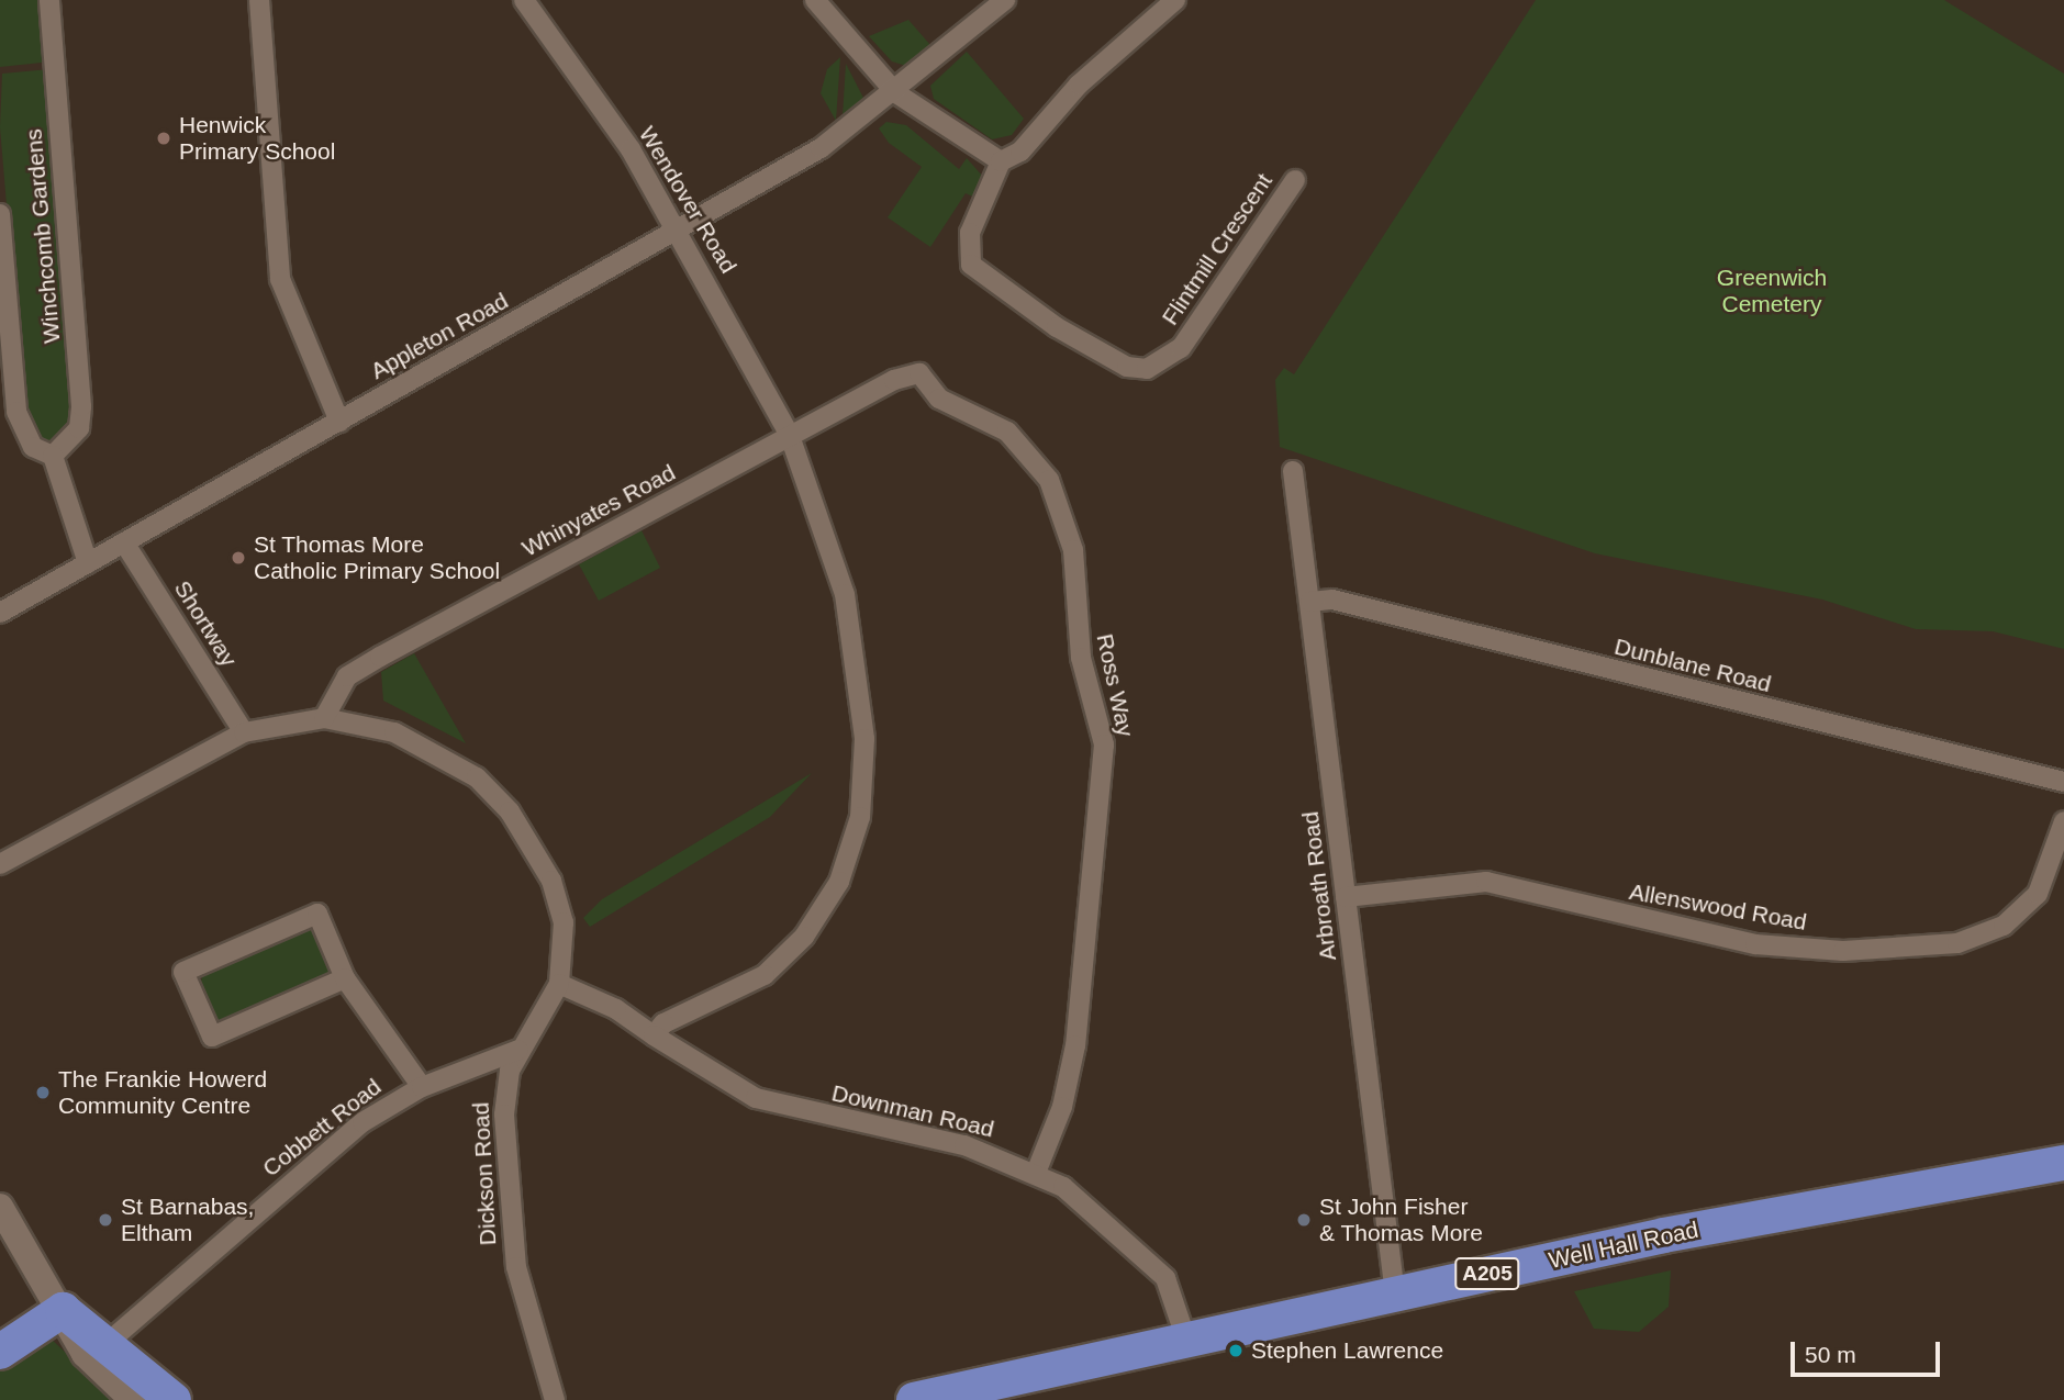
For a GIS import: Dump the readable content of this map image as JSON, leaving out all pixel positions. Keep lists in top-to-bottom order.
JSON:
{
  "streets": {
    "highway": ["Well Hall Road", "A205"],
    "street": [
      "Wendover Road",
      "Winchcomb Gardens",
      "Flintmill Crescent",
      "Appleton Road",
      "Whinyates Road",
      "Shortway",
      "Dunblane Road",
      "Ross Way",
      "Arbroath Road",
      "Allenswood Road",
      "Downman Road",
      "Cobbett Road",
      "Dickson Road"
    ]
  },
  "crossings": [
    ["Wendover Road", "Appleton Road"],
    ["Wendover Road", "Whinyates Road"],
    ["Wendover Road", "Downman Road"],
    ["Appleton Road", "Shortway"],
    ["Whinyates Road", "Ross Way"],
    ["Whinyates Road", "Dickson Road"],
    ["Dunblane Road", "Arbroath Road"],
    ["Ross Way", "Downman Road"],
    ["Arbroath Road", "Allenswood Road"],
    ["Arbroath Road", "Well Hall Road"],
    ["Downman Road", "Dickson Road"],
    ["Downman Road", "Well Hall Road"],
    ["Cobbett Road", "Dickson Road"]
  ],
  "parks": ["Greenwich Cemetery"],
  "places": [
    "Henwick Primary School",
    "St Thomas More Catholic Primary School",
    "The Frankie Howerd Community Centre",
    "St Barnabas, Eltham",
    "St John Fisher & Thomas More",
    "Stephen Lawrence"
  ],
  "scale_bar": "50 m"
}
